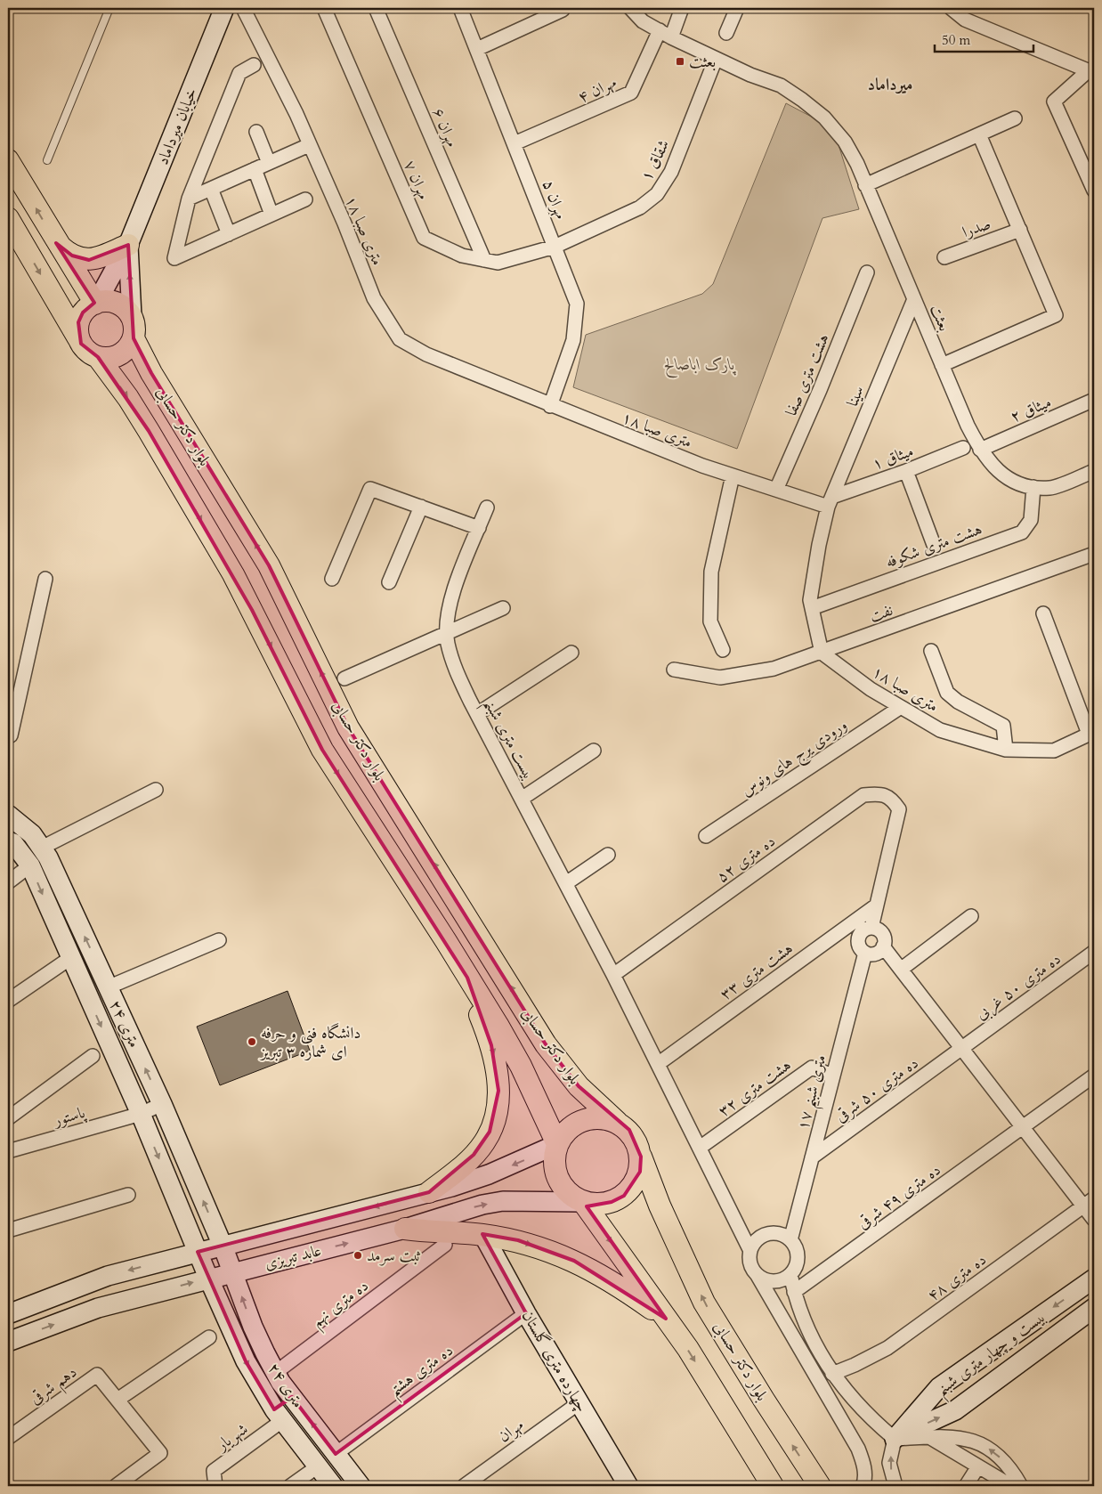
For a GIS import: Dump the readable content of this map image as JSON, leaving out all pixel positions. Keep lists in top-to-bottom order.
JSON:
{
  "streets": {
    "main road": ["بلوار دکتر حسابی"],
    "street": [
      "مهران ۴",
      "خیابان میرداماد",
      "مهران ۶",
      "شقاق ۱",
      "مهران ۷",
      "مهران ۵",
      "صدرا",
      "متری صبا ۱۸",
      "بعثت",
      "هشت متری صفا",
      "سینا",
      "میثاق ۲",
      "میثاق ۱",
      "هشت متری شکوفه",
      "نفت",
      "بیست متری شبنم",
      "ورودی یرج های ونوس",
      "ده متری ۵۲",
      "هشت متری ۳۳",
      "ده متری ۵۰ غربی",
      "۲۴ متری",
      "هشت متری ۳۲",
      "ده متری ۵۰ شرقی",
      "۱۷ متری شبنم",
      "پاستور",
      "ده متری ۴۹ شرقی",
      "عابد تبریزی",
      "ده متری ۴۸",
      "ده متری نهم",
      "بیست و چهار متری شبنم",
      "چهارده متری گلستان",
      "ده متری هشتم",
      "دهم شرقی",
      "مهران",
      "شهریار"
    ]
  },
  "crossings": [
    ["مهران ۴", "مهران ۵"],
    ["مهران ۴", "بعثت"],
    ["خیابان میرداماد", "بلوار دکتر حسابی"],
    ["مهران ۶", "مهران ۷"],
    ["شقاق ۱", "مهران ۷"],
    ["شقاق ۱", "مهران ۵"],
    ["شقاق ۱", "بعثت"],
    ["مهران ۷", "مهران ۵"],
    ["مهران ۵", "متری صبا ۱۸"],
    ["متری صبا ۱۸", "هشت متری صفا"],
    ["متری صبا ۱۸", "سینا"],
    ["متری صبا ۱۸", "میثاق ۱"],
    ["متری صبا ۱۸", "نفت"],
    ["متری صبا ۱۸", "ورودی یرج های ونوس"],
    ["بعثت", "سینا"],
    ["بعثت", "میثاق ۲"],
    ["بعثت", "هشت متری شکوفه"],
    ["سینا", "میثاق ۱"],
    ["بلوار دکتر حسابی", "عابد تبریزی"],
    ["بیست متری شبنم", "ده متری ۵۲"],
    ["بیست متری شبنم", "هشت متری ۳۳"],
    ["بیست متری شبنم", "هشت متری ۳۲"],
    ["بیست متری شبنم", "۱۷ متری شبنم"],
    ["ده متری ۵۲", "هشت متری ۳۳"],
    ["ده متری ۵۰ غربی", "ده متری ۵۰ شرقی"],
    ["۲۴ متری", "پاستور"],
    ["۲۴ متری", "عابد تبریزی"],
    ["۲۴ متری", "ده متری نهم"],
    ["۲۴ متری", "ده متری هشتم"],
    ["۲۴ متری", "شهریار"],
    ["هشت متری ۳۲", "۱۷ متری شبنم"],
    ["ده متری ۵۰ شرقی", "۱۷ متری شبنم"],
    ["چهارده متری گلستان", "ده متری هشتم"],
    ["چهارده متری گلستان", "مهران"]
  ],
  "districts": ["میرداماد"],
  "parks": ["پارک اباصالح"],
  "places": {
    "transit": ["بعثت"],
    "other": ["دانشگاه فنی و حرفه ای شماره ۳ تبریز", "ثبت سرمد"]
  },
  "scale_bar": "50 m"
}
